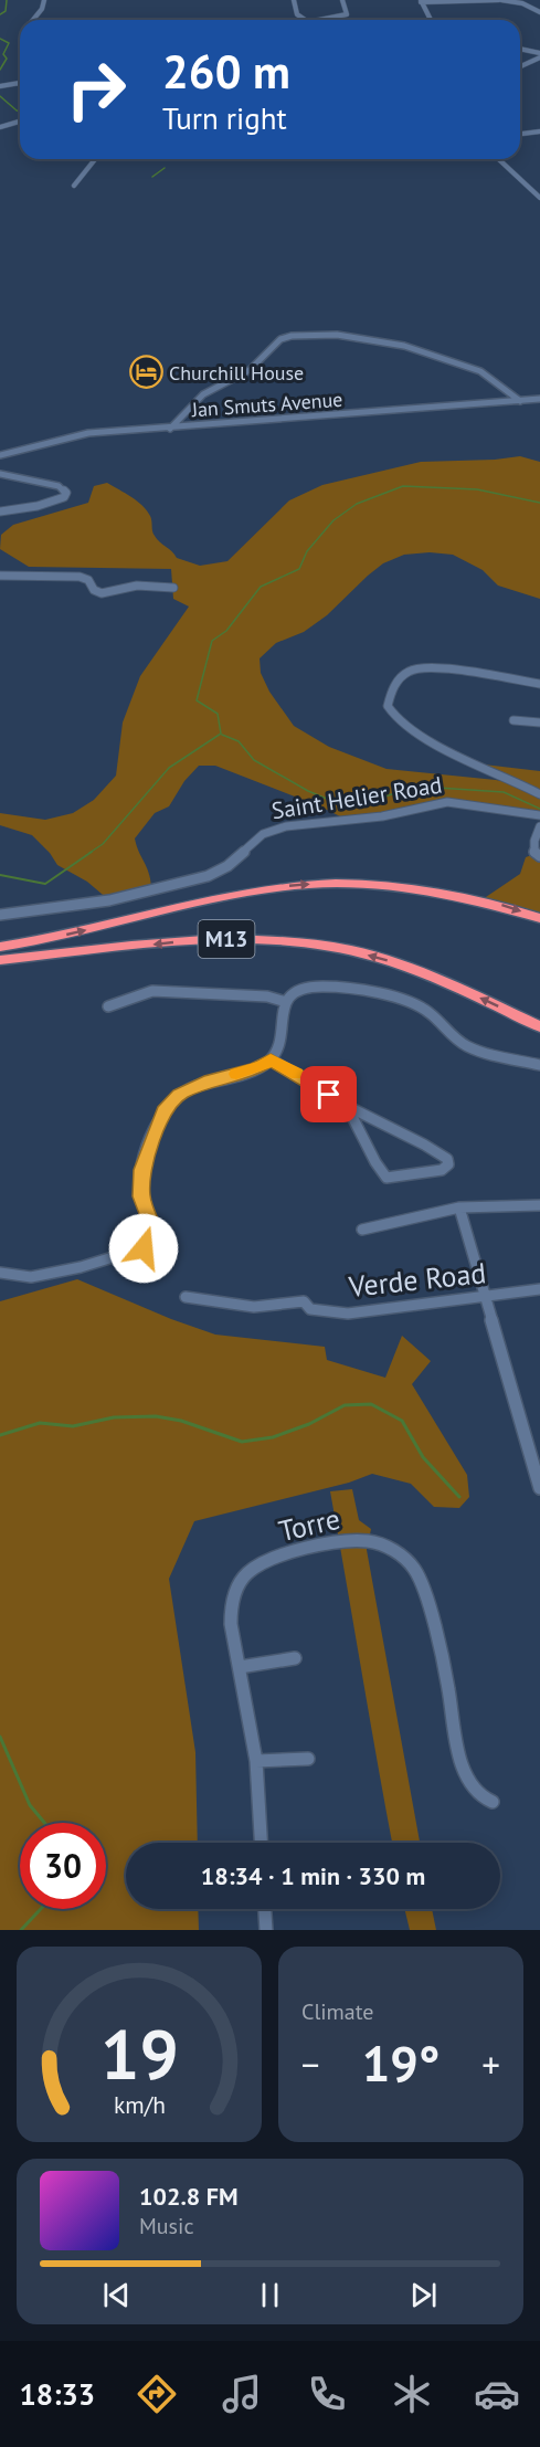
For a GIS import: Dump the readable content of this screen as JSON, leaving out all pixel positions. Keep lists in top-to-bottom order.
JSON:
{
  "streets": {
    "highway": ["M13"],
    "street": [
      "Jan Smuts Avenue",
      "Saint Helier Road",
      "Verde Road",
      "Torre"
    ]
  },
  "places": {
    "hotel": ["Churchill House"]
  },
  "page": {
    "turn": ["260 m", "Turn right"],
    "limit": "30",
    "trip": "18:34 · 1 min · 330 m",
    "tile": "Climate",
    "heat": ["−", "19°", "+"],
    "song": ["102.8 FM", "Music"],
    "tabs": "18:33",
    "gauge": ["19", "km/h"]
  }
}
